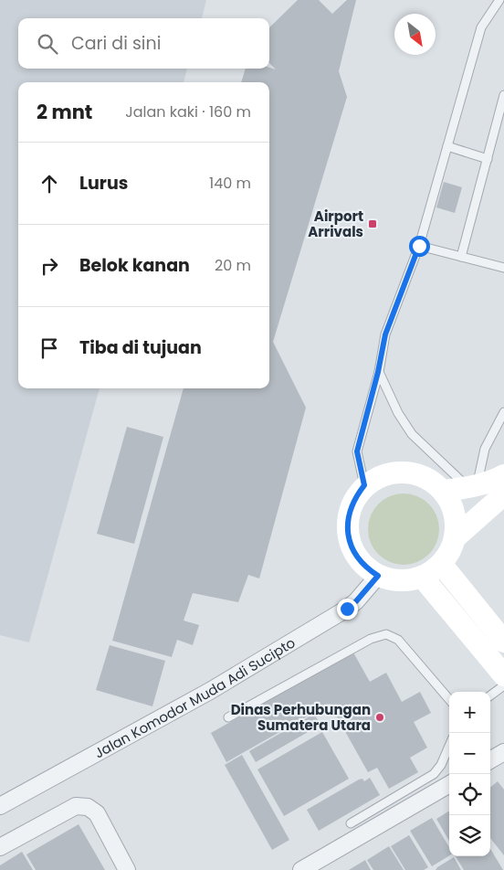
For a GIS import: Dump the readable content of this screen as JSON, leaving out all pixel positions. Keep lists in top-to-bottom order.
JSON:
{
  "streets": {
    "street": ["Jalan Komodor Muda Adi Sucipto"]
  },
  "places": {
    "transit": ["Airport Arrivals"],
    "other": ["Dinas Perhubungan Sumatera Utara"]
  },
  "north": "bottom right",
  "page": {
    "search": "Cari di sini",
    "heading": ["2 mnt", "Jalan kaki · 160 m"],
    "list": [
      ["Lurus", "140 m"],
      ["Belok kanan", "20 m"],
      "Tiba di tujuan"
    ],
    "map_buttons": ["+", "−"]
  }
}
